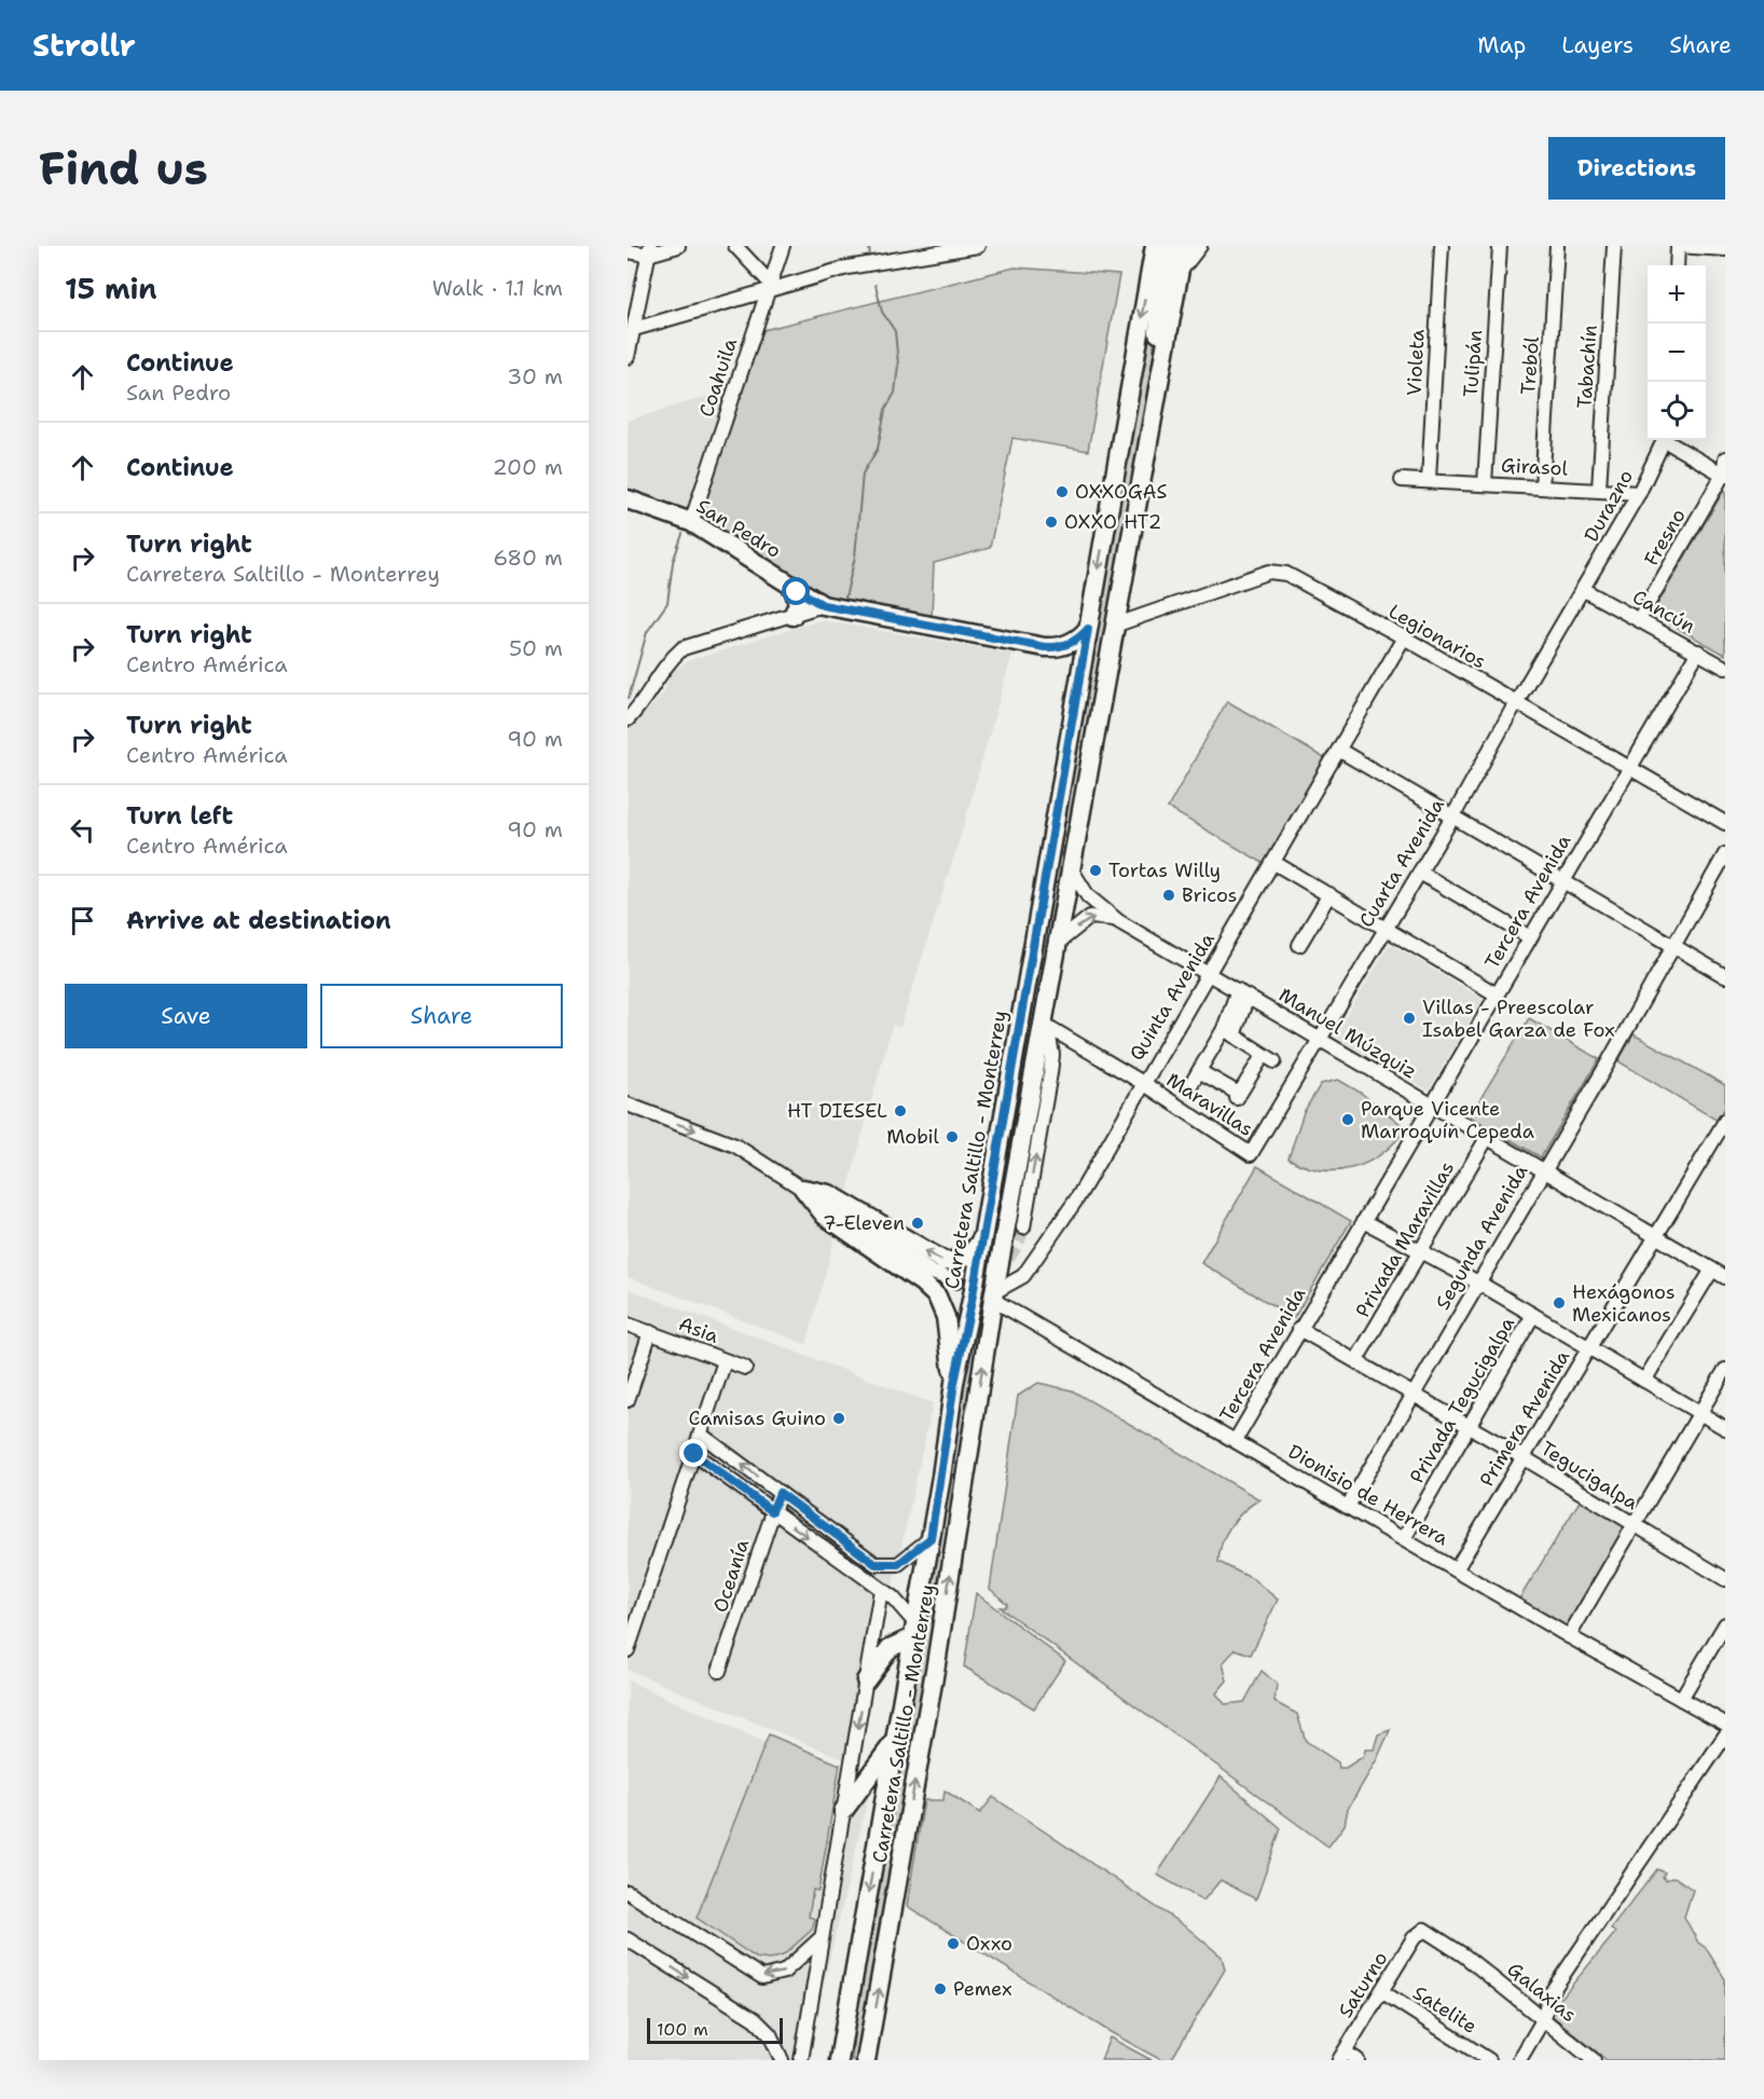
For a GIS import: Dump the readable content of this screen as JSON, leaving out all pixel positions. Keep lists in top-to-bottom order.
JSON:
{
  "streets": {
    "main road": ["San Pedro", "Carretera Saltillo - Monterrey"],
    "street": [
      "Violeta",
      "Tulipán",
      "Treból",
      "Tabachín",
      "Coahuila",
      "Girasol",
      "Durazno",
      "Fresno",
      "Cancún",
      "Legionarios",
      "Cuarta Avenida",
      "Tercera Avenida",
      "Quinta Avenida",
      "Manuel Múzquiz",
      "Maravillas",
      "Segunda Avenida",
      "Privada Maravillas",
      "Asia",
      "Privada Tegucigalpa",
      "Primera Avenida",
      "Tegucigalpa",
      "Dionisio de Herrera",
      "Oceanía",
      "Saturno",
      "Galaxias",
      "Satelite"
    ]
  },
  "crossings": [
    ["Violeta", "Girasol"],
    ["Tulipán", "Girasol"],
    ["Treból", "Girasol"],
    ["Tabachín", "Girasol"],
    ["Coahuila", "San Pedro"],
    ["Girasol", "Durazno"],
    ["Durazno", "Cancún"],
    ["Durazno", "Cuarta Avenida"],
    ["San Pedro", "Carretera Saltillo - Monterrey"],
    ["Fresno", "Cancún"],
    ["Cancún", "Cuarta Avenida"],
    ["Cancún", "Tercera Avenida"],
    ["Legionarios", "Cuarta Avenida"],
    ["Legionarios", "Tercera Avenida"],
    ["Legionarios", "Quinta Avenida"],
    ["Legionarios", "Carretera Saltillo - Monterrey"],
    ["Cuarta Avenida", "Manuel Múzquiz"],
    ["Cuarta Avenida", "Maravillas"],
    ["Tercera Avenida", "Manuel Múzquiz"],
    ["Tercera Avenida", "Tegucigalpa"],
    ["Tercera Avenida", "Dionisio de Herrera"],
    ["Quinta Avenida", "Manuel Múzquiz"],
    ["Quinta Avenida", "Maravillas"],
    ["Quinta Avenida", "Carretera Saltillo - Monterrey"],
    ["Quinta Avenida", "Dionisio de Herrera"],
    ["Manuel Múzquiz", "Carretera Saltillo - Monterrey"],
    ["Manuel Múzquiz", "Segunda Avenida"],
    ["Manuel Múzquiz", "Privada Maravillas"],
    ["Manuel Múzquiz", "Primera Avenida"],
    ["Maravillas", "Carretera Saltillo - Monterrey"],
    ["Carretera Saltillo - Monterrey", "Dionisio de Herrera"],
    ["Segunda Avenida", "Tegucigalpa"],
    ["Segunda Avenida", "Dionisio de Herrera"],
    ["Privada Maravillas", "Tegucigalpa"],
    ["Privada Tegucigalpa", "Tegucigalpa"],
    ["Privada Tegucigalpa", "Dionisio de Herrera"],
    ["Primera Avenida", "Tegucigalpa"],
    ["Primera Avenida", "Dionisio de Herrera"],
    ["Saturno", "Galaxias"],
    ["Saturno", "Satelite"]
  ],
  "places": [
    "OXXOGAS",
    "OXXO HT2",
    "Tortas Willy",
    "Bricos",
    "Villas - Preescolar Isabel Garza de Fox",
    "HT DIESEL",
    "Parque Vicente Marroquín Cepeda",
    "Mobil",
    "7-Eleven",
    "Hexágonos Mexicanos",
    "Camisas Guino",
    "Oxxo",
    "Pemex"
  ],
  "scale_bar": "100 m",
  "page": {
    "header": "Strollr",
    "nav": ["Map", "Layers", "Share"],
    "buttons": [
      "Directions",
      ["Save", "Share"]
    ],
    "title": "Find us",
    "heading": ["15 min", "Walk · 1.1 km"],
    "map_buttons": ["+", "−"],
    "list": [
      ["Continue", "San Pedro", "30 m"],
      ["Continue", "200 m"],
      ["Turn right", "Carretera Saltillo - Monterrey", "680 m"],
      ["Turn right", "Centro América", "50 m"],
      ["Turn right", "Centro América", "90 m"],
      ["Turn left", "Centro América", "90 m"],
      "Arrive at destination"
    ],
    "scale": "100 m"
  }
}
